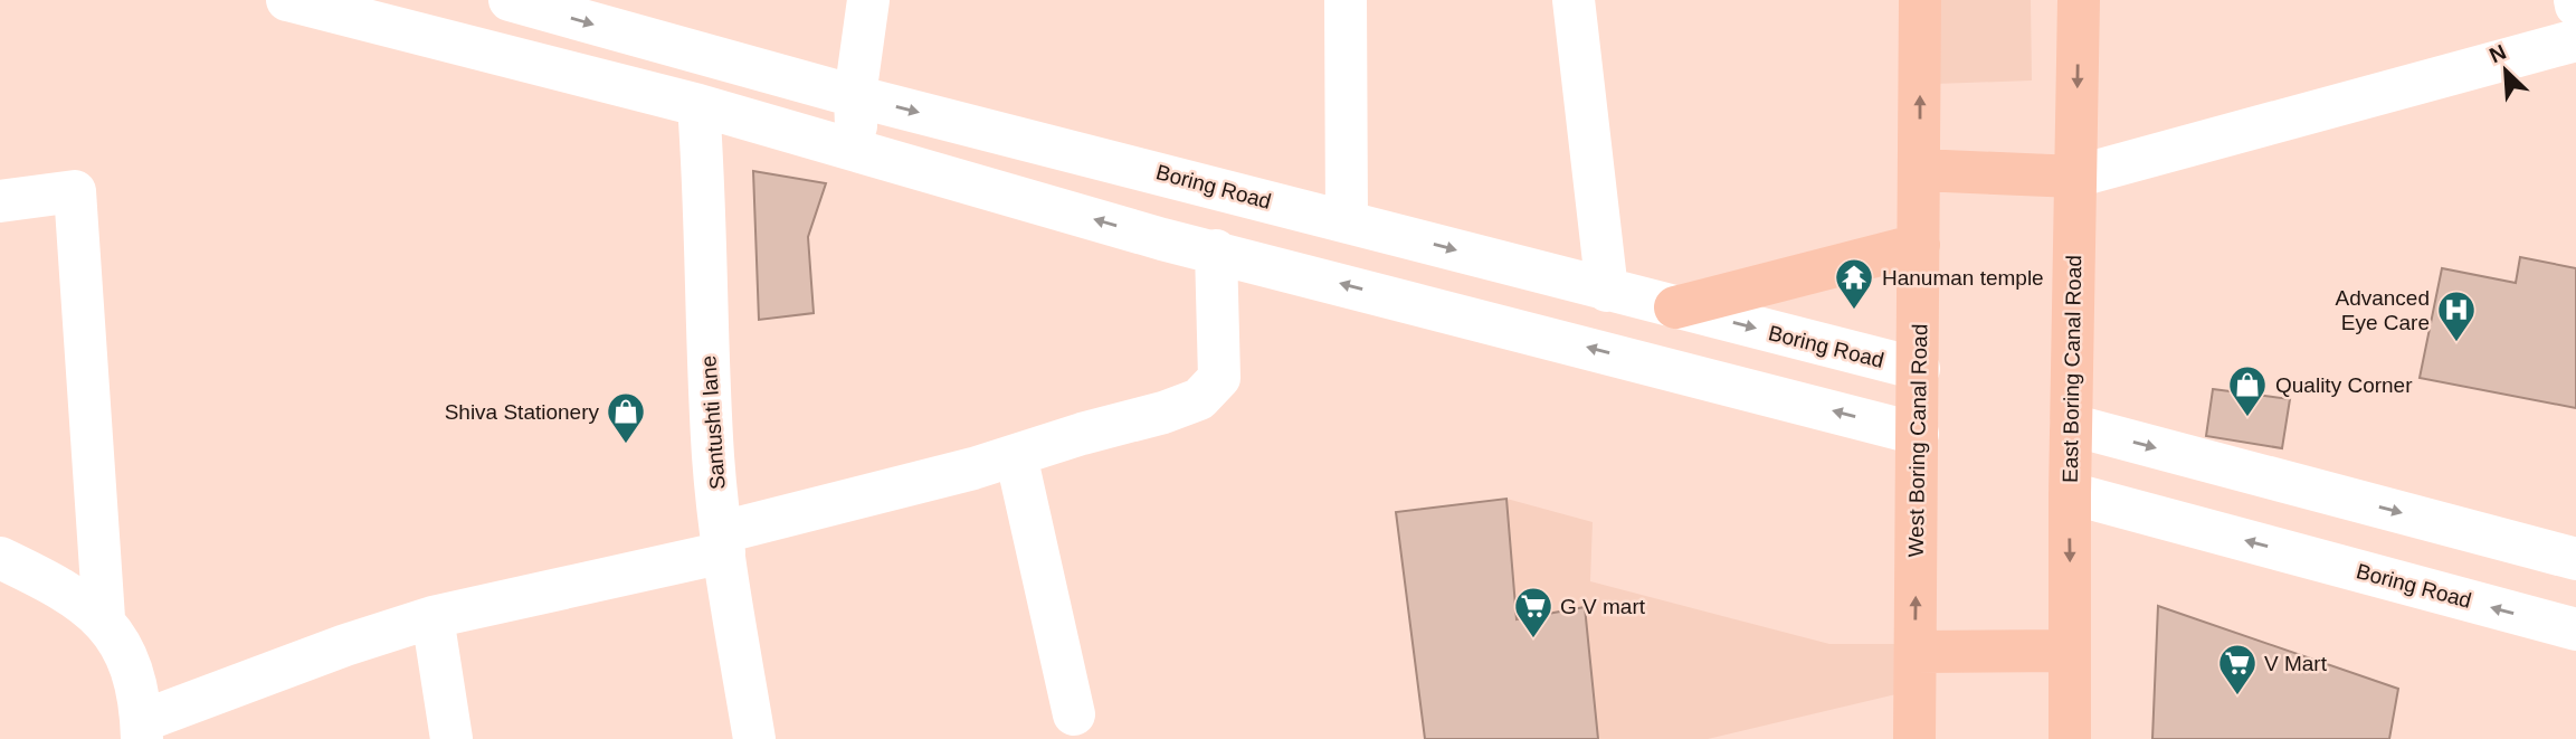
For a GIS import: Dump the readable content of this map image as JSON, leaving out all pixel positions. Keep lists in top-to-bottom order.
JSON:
{
  "streets": {
    "main road": ["East Boring Canal Road", "West Boring Canal Road"],
    "street": ["Boring Road", "Santushti lane"]
  },
  "crossings": [
    ["Boring Road", "East Boring Canal Road"],
    ["Boring Road", "West Boring Canal Road"]
  ],
  "one_way": ["East Boring Canal Road", "West Boring Canal Road"],
  "places": {
    "temple": ["Hanuman temple"],
    "hospital": ["Advanced Eye Care"],
    "shop": ["Quality Corner", "Shiva Stationery"],
    "supermarket": ["G V mart", "V Mart"]
  },
  "north": "top left"
}
